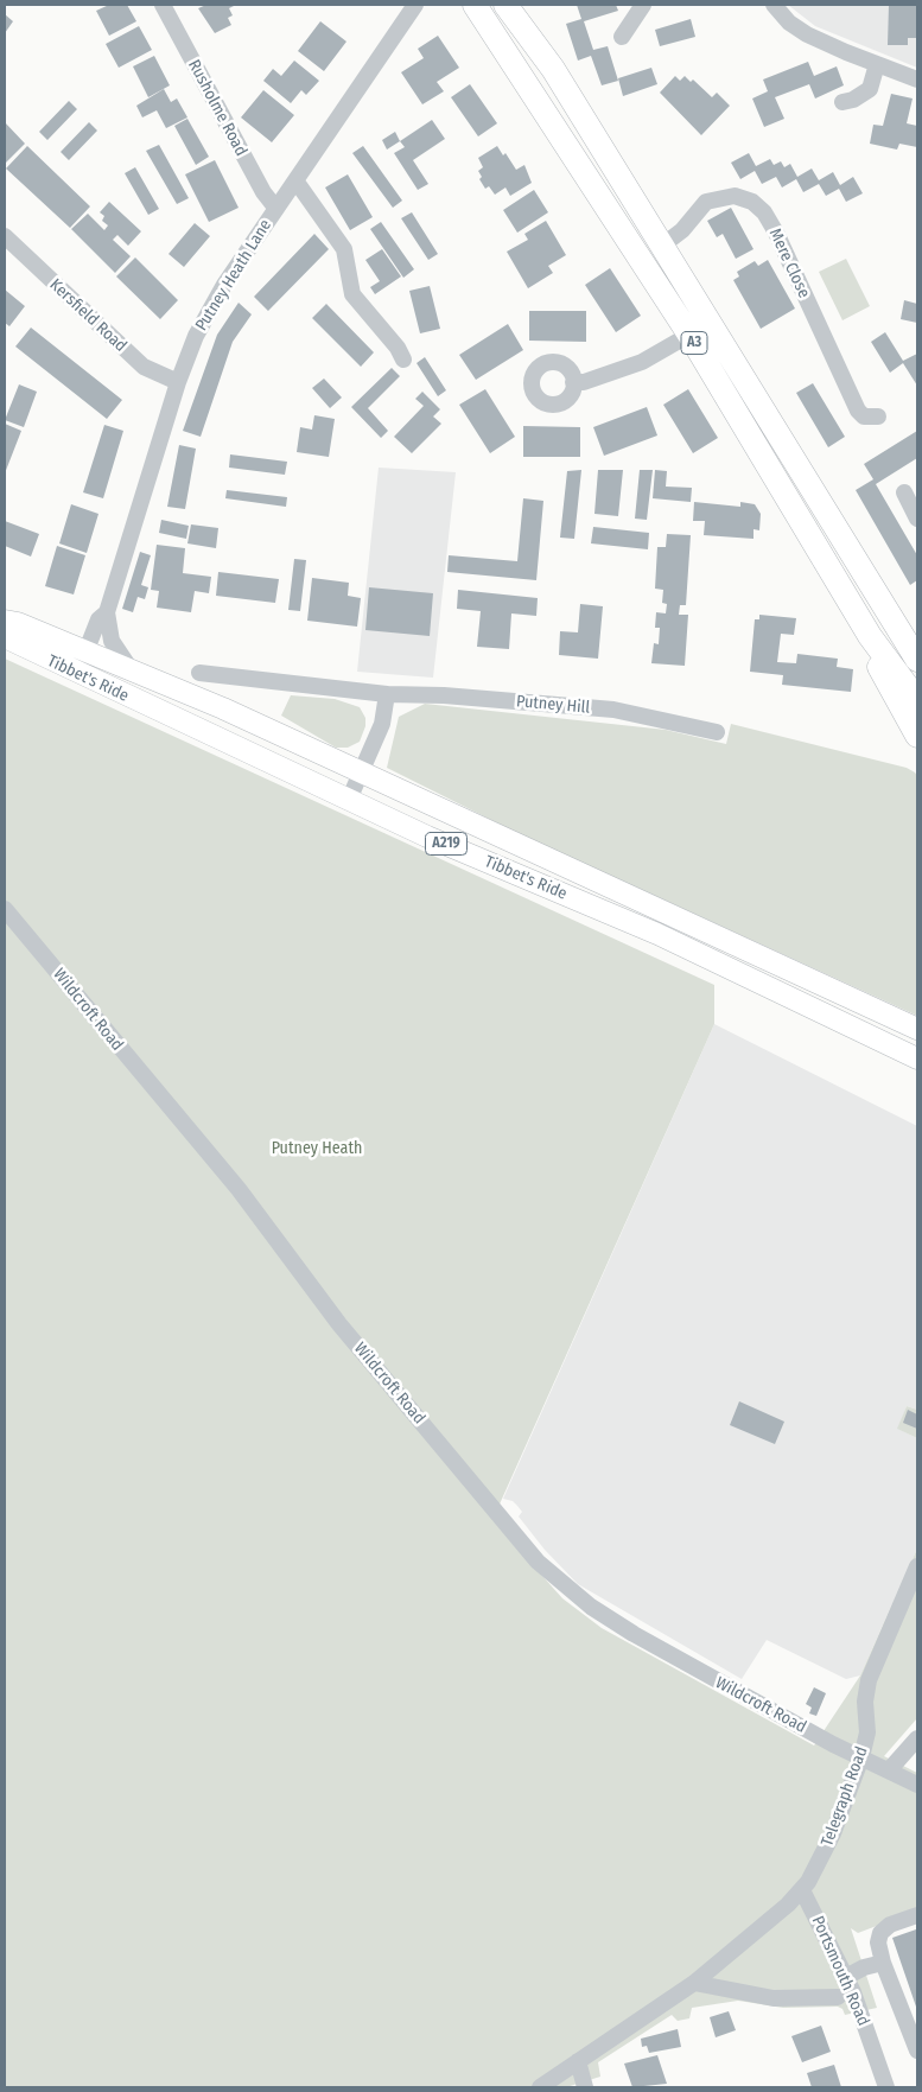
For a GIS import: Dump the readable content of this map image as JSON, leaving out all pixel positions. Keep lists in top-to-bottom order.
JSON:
{
  "streets": {
    "highway": ["A3"],
    "main road": ["Tibbet's Ride", "A219"],
    "street": [
      "Rusholme Road",
      "Mere Close",
      "Putney Heath Lane",
      "Kersfield Road",
      "Putney Hill",
      "Wildcroft Road",
      "Telegraph Road",
      "Portsmouth Road"
    ]
  },
  "crossings": [
    ["Rusholme Road", "Putney Heath Lane"],
    ["Mere Close", "A3"],
    ["Putney Heath Lane", "Kersfield Road"],
    ["Putney Heath Lane", "Tibbet's Ride"],
    ["Wildcroft Road", "Telegraph Road"],
    ["Telegraph Road", "Portsmouth Road"]
  ],
  "parks": ["Putney Heath"]
}
